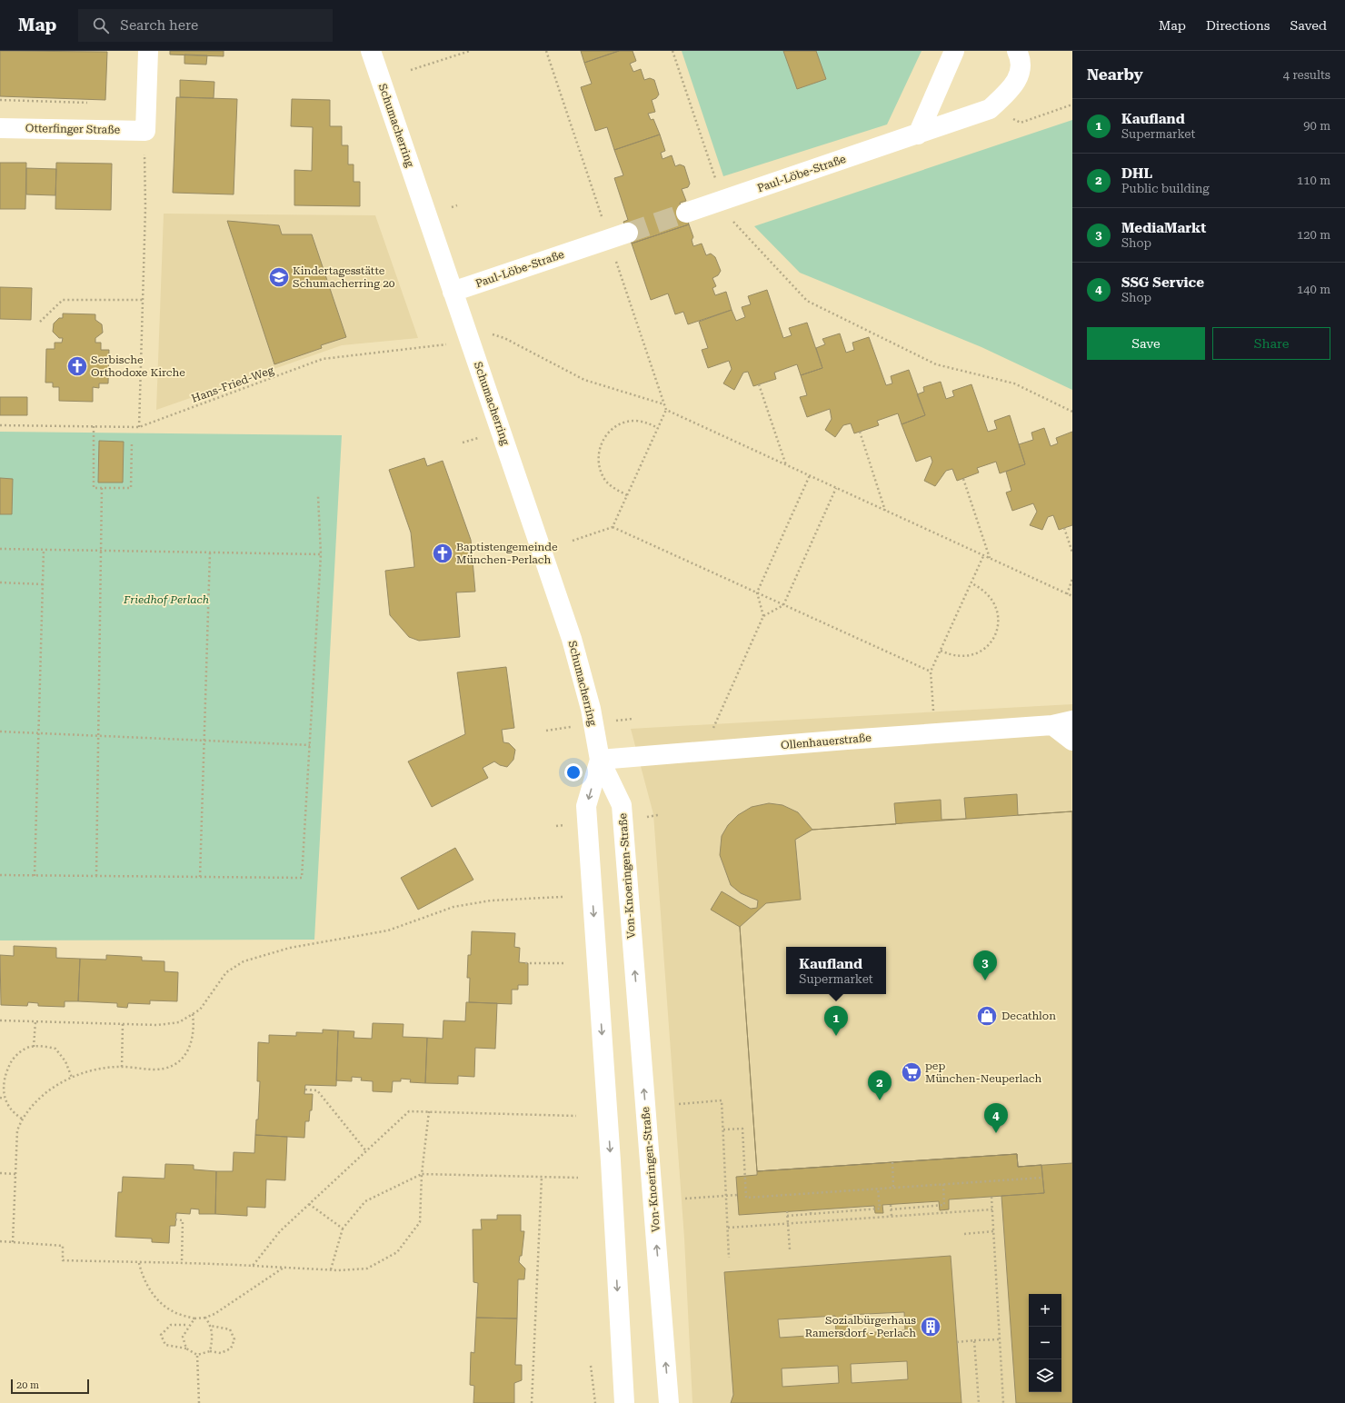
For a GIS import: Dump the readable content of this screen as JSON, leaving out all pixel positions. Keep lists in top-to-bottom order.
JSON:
{
  "streets": {
    "street": [
      "Schumacherring",
      "Otterfinger Straße",
      "Paul-Löbe-Straße",
      "Ollenhauerstraße",
      "Von-Knoeringen-Straße"
    ],
    "path": ["Hans-Fried-Weg"]
  },
  "crossings": [
    ["Schumacherring", "Paul-Löbe-Straße"],
    ["Schumacherring", "Hans-Fried-Weg"],
    ["Schumacherring", "Ollenhauerstraße"],
    ["Schumacherring", "Von-Knoeringen-Straße"],
    ["Ollenhauerstraße", "Von-Knoeringen-Straße"]
  ],
  "parks": ["Friedhof Perlach"],
  "places": {
    "school or university": ["Kindertagesstätte Schumacherring 20"],
    "church": ["Serbische Orthodoxe Kirche", "Baptistengemeinde München-Perlach"],
    "shop": ["Decathlon"],
    "supermarket": ["pep München-Neuperlach"],
    "building": ["Sozialbürgerhaus Ramersdorf - Perlach"]
  },
  "scale_bar": "20 m",
  "page": {
    "header": "Map",
    "search": "Search here",
    "nav": ["Map", "Directions", "Saved"],
    "heading": ["Nearby", "4 results"],
    "list": [
      {
        "mark": "1",
        "name": "Kaufland",
        "note": "Supermarket",
        "value": "90 m"
      },
      {
        "mark": "2",
        "name": "DHL",
        "note": "Public building",
        "value": "110 m"
      },
      {
        "mark": "3",
        "name": "MediaMarkt",
        "note": "Shop",
        "value": "120 m"
      },
      {
        "mark": "4",
        "name": "SSG Service",
        "note": "Shop",
        "value": "140 m"
      }
    ],
    "buttons": ["Save", "Share"],
    "popup": ["Kaufland", "Supermarket"],
    "pins": [
      "3",
      "1",
      "2",
      "4"
    ],
    "map_buttons": ["+", "−"],
    "scale": "20 m"
  }
}
